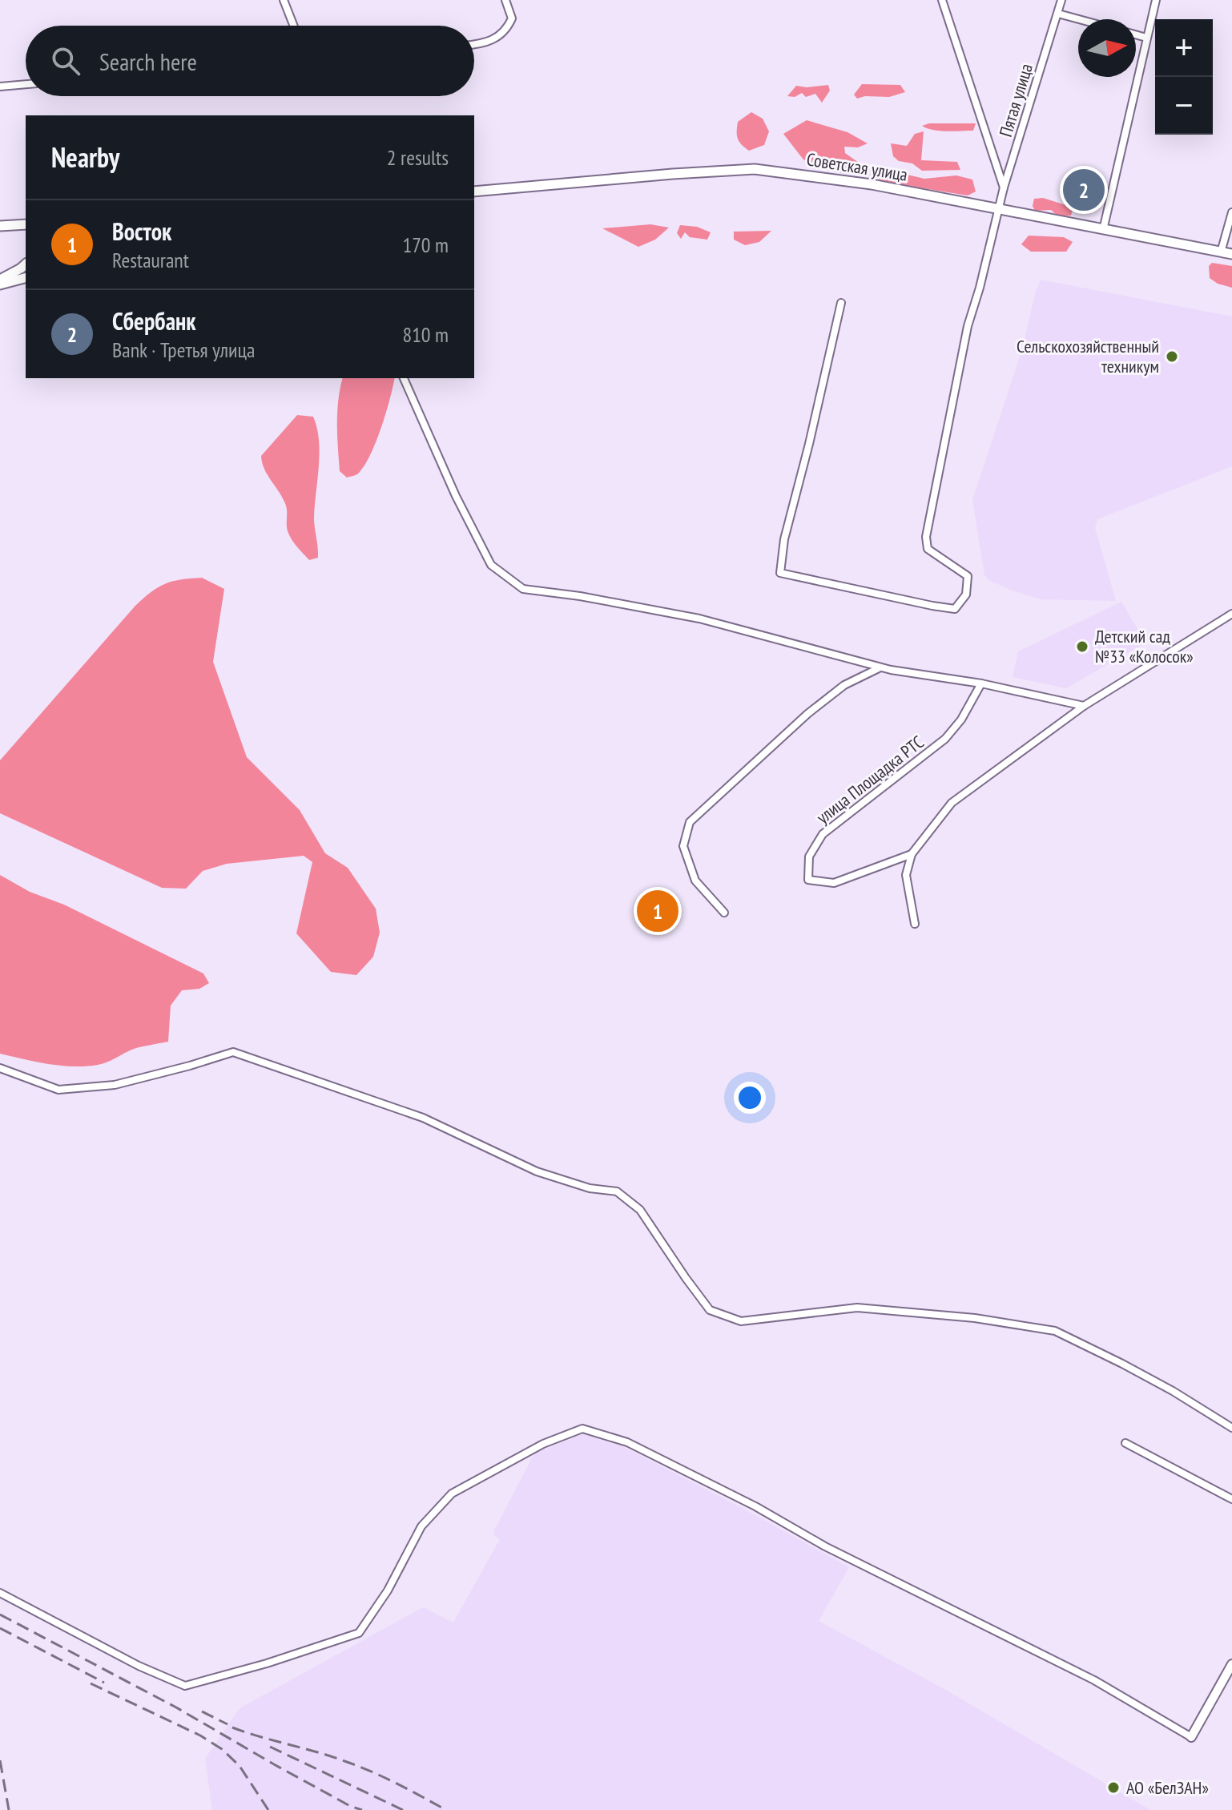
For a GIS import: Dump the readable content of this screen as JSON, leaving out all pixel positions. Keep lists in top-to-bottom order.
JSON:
{
  "streets": {
    "main road": ["Советская улица"],
    "street": ["Пятая улица", "улица Площадка РТС"]
  },
  "crossings": [
    ["Пятая улица", "Советская улица"]
  ],
  "places": ["Сельскохозяйственный техникум", "Детский сад №33 «Колосок»", "АО «БелЗАН»"],
  "north": "right",
  "page": {
    "map_buttons": ["+", "−"],
    "search": "Search here",
    "heading": ["Nearby", "2 results"],
    "pins": ["2", "1"],
    "list": [
      {
        "mark": "1",
        "name": "Восток",
        "note": "Restaurant",
        "value": "170 m"
      },
      {
        "mark": "2",
        "name": "Сбербанк",
        "note": "Bank · Третья улица",
        "value": "810 m"
      }
    ]
  }
}
